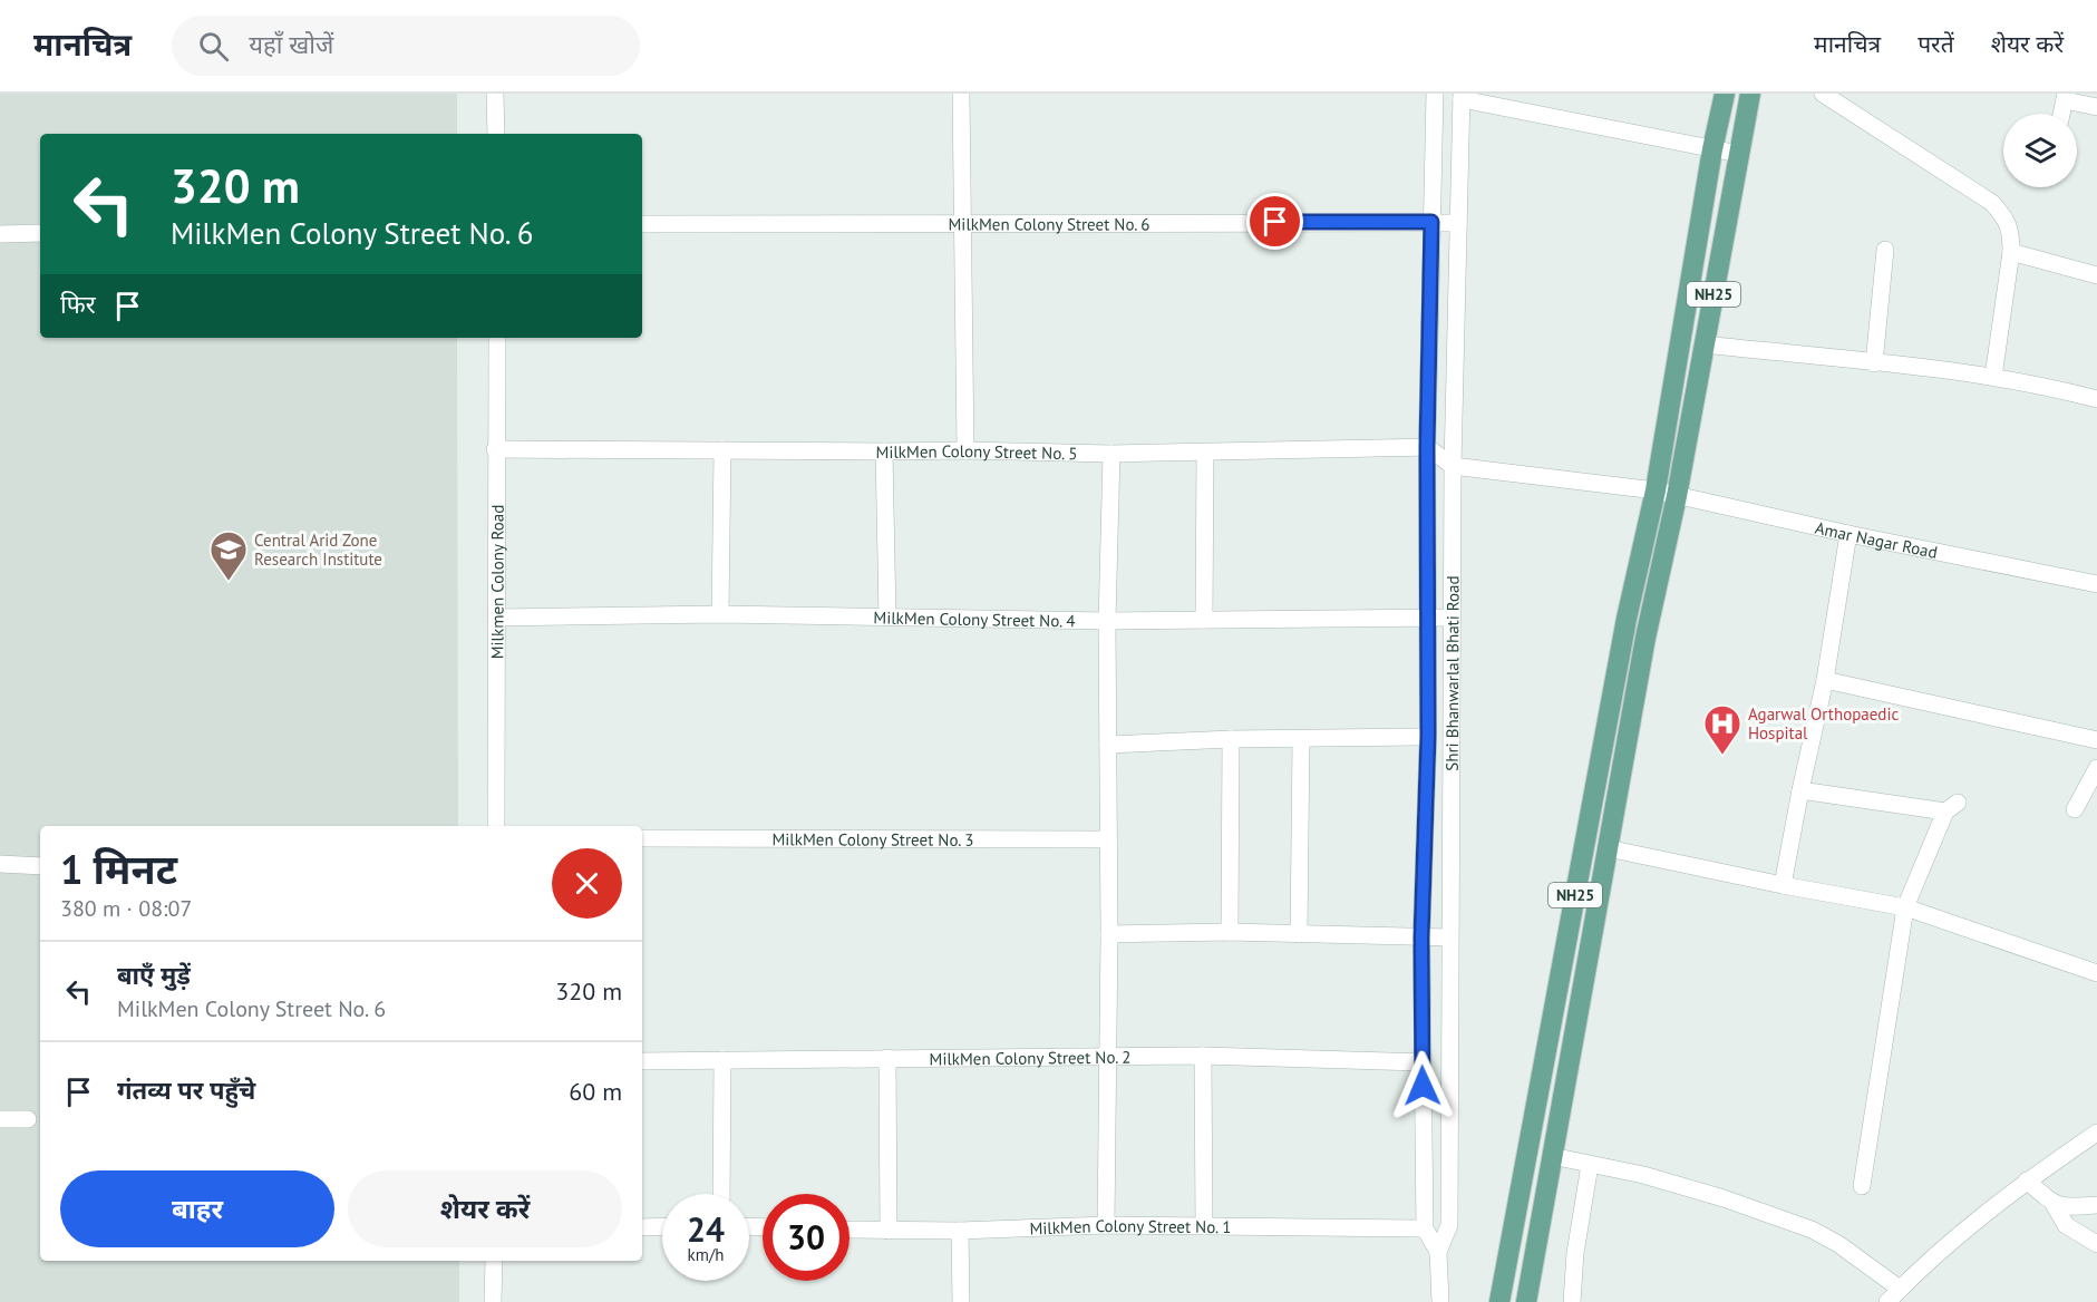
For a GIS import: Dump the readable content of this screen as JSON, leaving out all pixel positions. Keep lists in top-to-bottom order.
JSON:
{
  "streets": {
    "main road": ["NH25"],
    "street": [
      "MilkMen Colony Street No. 6",
      "MilkMen Colony Street No. 5",
      "Amar Nagar Road",
      "Milkmen Colony Road",
      "MilkMen Colony Street No. 4",
      "Shri Bhanwarlal Bhati Road",
      "MilkMen Colony Street No. 3",
      "MilkMen Colony Street No. 2",
      "MilkMen Colony Street No. 1"
    ]
  },
  "crossings": [
    ["MilkMen Colony Street No. 6", "Shri Bhanwarlal Bhati Road"],
    ["NH25", "Amar Nagar Road"],
    ["MilkMen Colony Street No. 5", "Milkmen Colony Road"],
    ["MilkMen Colony Street No. 5", "Shri Bhanwarlal Bhati Road"],
    ["Amar Nagar Road", "Shri Bhanwarlal Bhati Road"],
    ["Milkmen Colony Road", "MilkMen Colony Street No. 4"],
    ["MilkMen Colony Street No. 4", "Shri Bhanwarlal Bhati Road"],
    ["Shri Bhanwarlal Bhati Road", "MilkMen Colony Street No. 2"],
    ["Shri Bhanwarlal Bhati Road", "MilkMen Colony Street No. 1"]
  ],
  "places": {
    "school or university": ["Central Arid Zone Research Institute"],
    "hospital": ["Agarwal Orthopaedic Hospital"]
  },
  "page": {
    "header": "मानचित्र",
    "search": "यहाँ खोजें",
    "nav": ["मानचित्र", "परतें", "शेयर करें"],
    "turn": ["320 m", "MilkMen Colony Street No. 6"],
    "then": "फिर",
    "heading": ["1 मिनट", "380 m · 08:07"],
    "list": [
      {
        "name": "बाएँ मुड़ें",
        "note": "MilkMen Colony Street No. 6",
        "value": "320 m"
      },
      {
        "name": "गंतव्य पर पहुँचे",
        "value": "60 m"
      }
    ],
    "buttons": ["बाहर", "शेयर करें"],
    "speed": "24 km/h",
    "limit": "30"
  }
}
